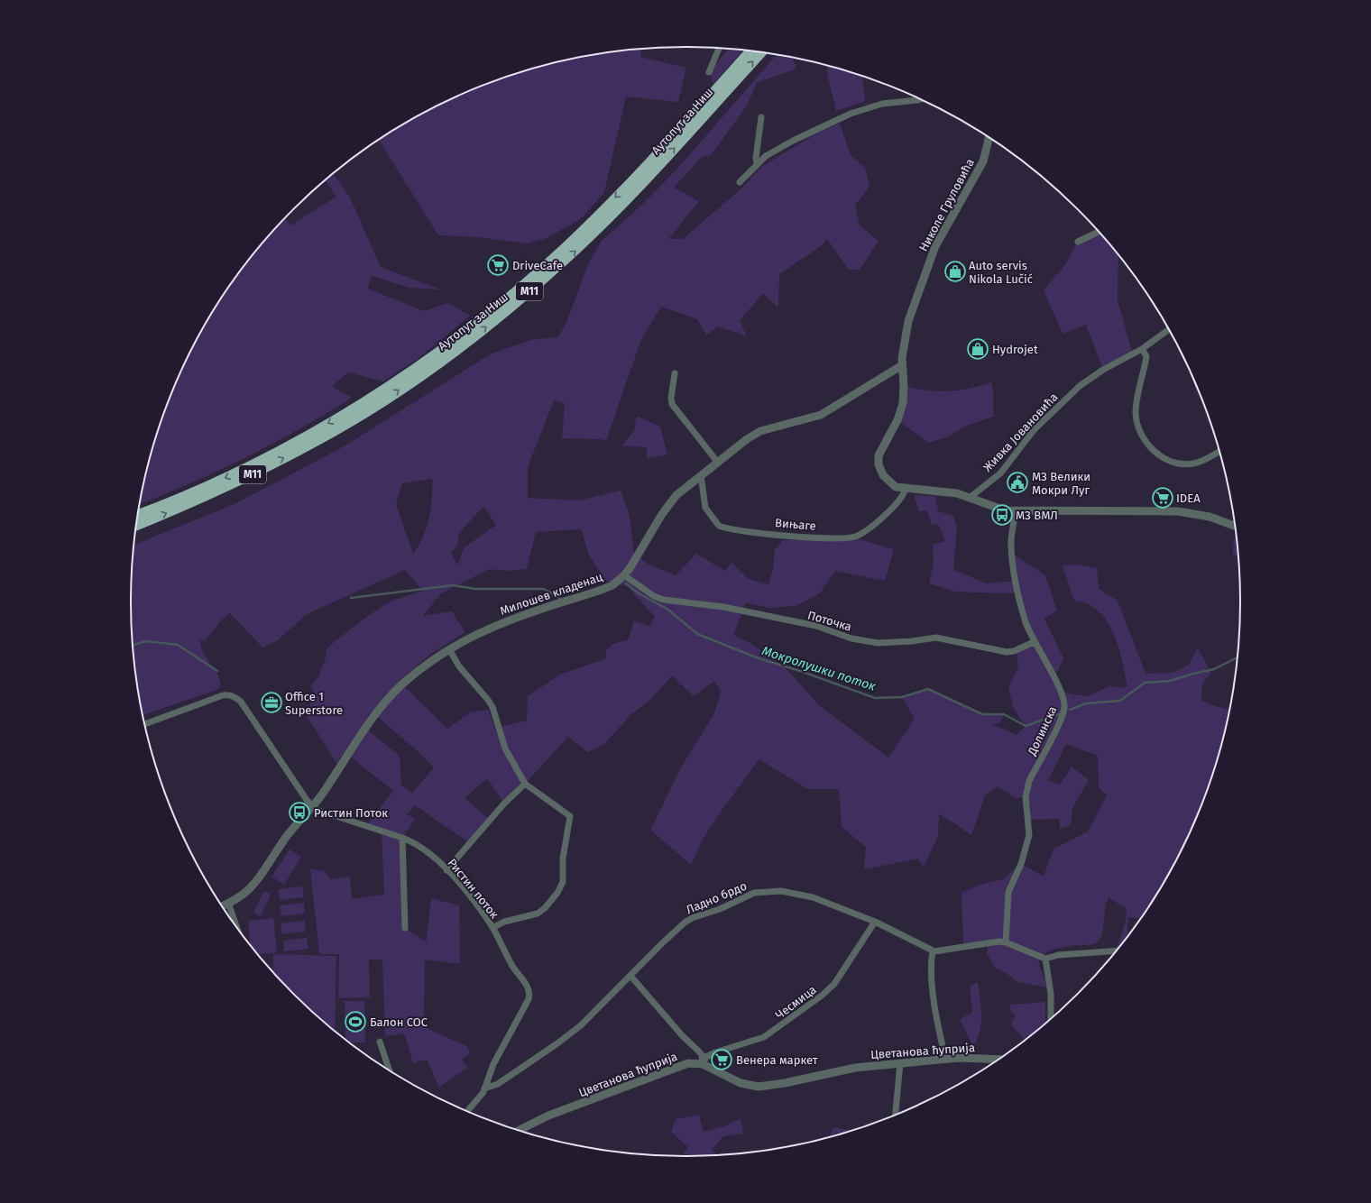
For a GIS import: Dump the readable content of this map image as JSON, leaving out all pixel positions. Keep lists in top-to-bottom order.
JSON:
{
  "streets": {
    "highway": ["Аутопут за Ниш", "M11"],
    "street": [
      "Николе Груловића",
      "Живка Јовановића",
      "Вињаге",
      "Милошев кладенац",
      "Поточка",
      "Долинска",
      "Ристин поток",
      "Ладно брдо",
      "Чесмица",
      "Цветанова ћуприја"
    ]
  },
  "crossings": [
    ["Николе Груловића", "Живка Јовановића"],
    ["Николе Груловића", "Вињаге"],
    ["Николе Груловића", "Милошев кладенац"],
    ["Николе Груловића", "Долинска"],
    ["Вињаге", "Милошев кладенац"],
    ["Милошев кладенац", "Поточка"],
    ["Милошев кладенац", "Ристин поток"],
    ["Поточка", "Долинска"],
    ["Ристин поток", "Ладно брдо"],
    ["Ладно брдо", "Чесмица"],
    ["Чесмица", "Цветанова ћуприја"]
  ],
  "water": ["Мокролушки поток"],
  "places": {
    "supermarket": ["DriveCafe", "IDEA", "Венера маркет"],
    "shop": ["Auto servis Nikola Lučić", "Hydrojet"],
    "public building": ["МЗ Велики Мокри Луг"],
    "bus stop": ["МЗ ВМЛ", "Ристин Поток"],
    "office": ["Office 1 Superstore"],
    "sports": ["Балон СОС"]
  }
}
